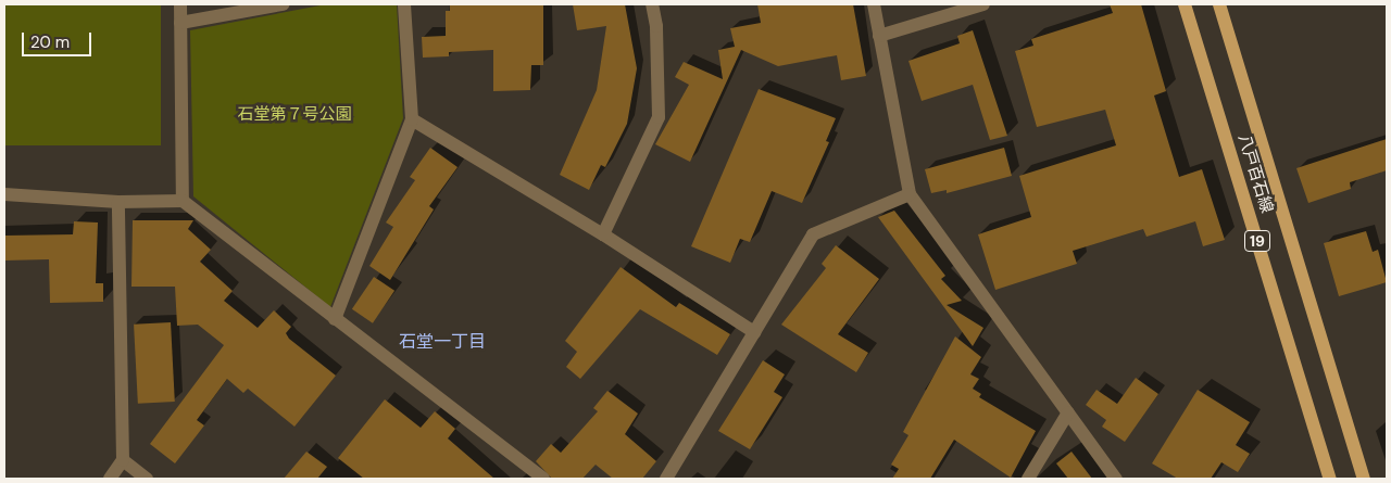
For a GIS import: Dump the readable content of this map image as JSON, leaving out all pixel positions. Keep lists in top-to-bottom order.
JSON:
{
  "streets": {
    "main road": ["八戸百石線", "19"]
  },
  "districts": ["石堂一丁目"],
  "parks": ["石堂第７号公園"],
  "scale_bar": "20 m"
}
